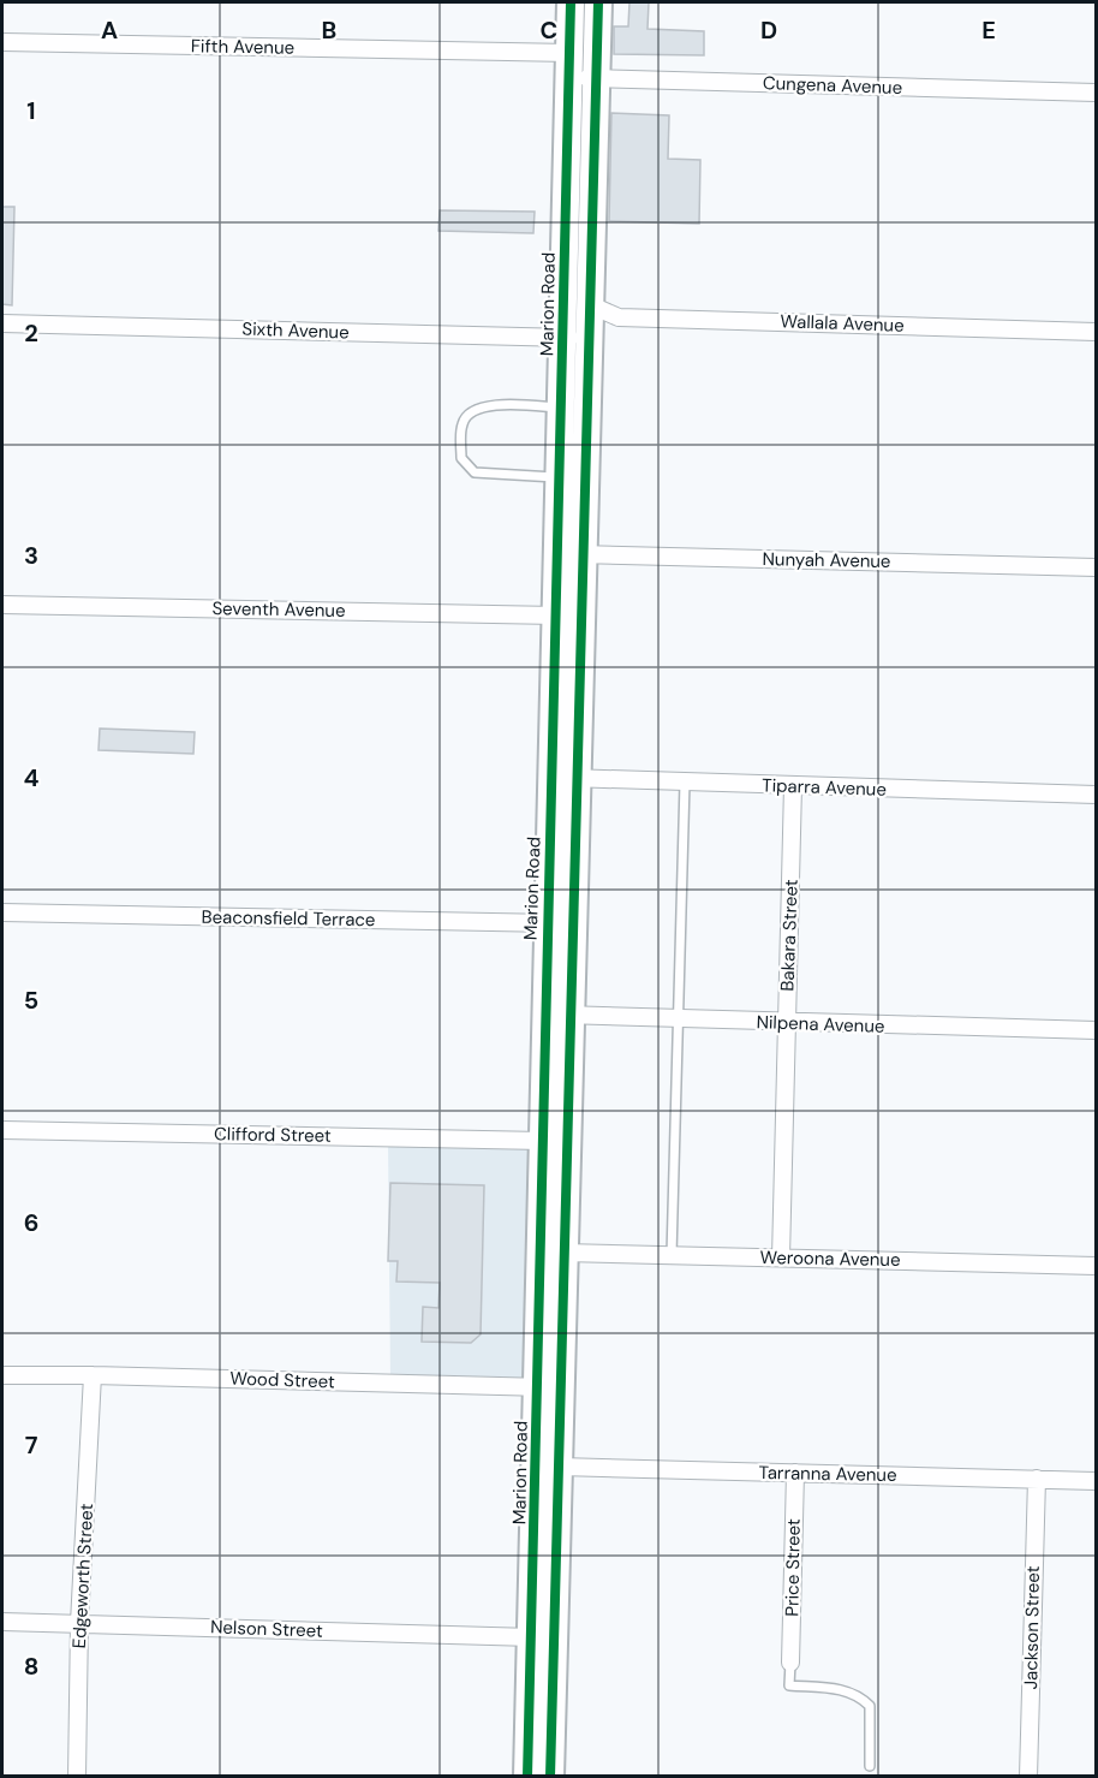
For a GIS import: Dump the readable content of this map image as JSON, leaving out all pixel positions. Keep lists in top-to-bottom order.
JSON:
{
  "streets": {
    "main road": ["Marion Road"],
    "street": [
      "Fifth Avenue",
      "Cungena Avenue",
      "Wallala Avenue",
      "Sixth Avenue",
      "Nunyah Avenue",
      "Seventh Avenue",
      "Tiparra Avenue",
      "Beaconsfield Terrace",
      "Bakara Street",
      "Nilpena Avenue",
      "Clifford Street",
      "Weroona Avenue",
      "Wood Street",
      "Tarranna Avenue",
      "Price Street",
      "Edgeworth Street",
      "Jackson Street",
      "Nelson Street"
    ]
  },
  "crossings": [
    ["Fifth Avenue", "Cungena Avenue"],
    ["Fifth Avenue", "Marion Road"],
    ["Cungena Avenue", "Marion Road"],
    ["Marion Road", "Wallala Avenue"],
    ["Marion Road", "Sixth Avenue"],
    ["Marion Road", "Nunyah Avenue"],
    ["Marion Road", "Seventh Avenue"],
    ["Marion Road", "Tiparra Avenue"],
    ["Marion Road", "Beaconsfield Terrace"],
    ["Marion Road", "Nilpena Avenue"],
    ["Marion Road", "Clifford Street"],
    ["Marion Road", "Weroona Avenue"],
    ["Marion Road", "Wood Street"],
    ["Marion Road", "Tarranna Avenue"],
    ["Marion Road", "Nelson Street"],
    ["Tiparra Avenue", "Bakara Street"],
    ["Bakara Street", "Nilpena Avenue"],
    ["Bakara Street", "Weroona Avenue"],
    ["Wood Street", "Edgeworth Street"],
    ["Tarranna Avenue", "Price Street"],
    ["Tarranna Avenue", "Jackson Street"],
    ["Edgeworth Street", "Nelson Street"]
  ],
  "grid": {
    "columns": [
      "A",
      "B",
      "C",
      "D",
      "E"
    ],
    "rows": [
      "1",
      "2",
      "3",
      "4",
      "5",
      "6",
      "7",
      "8"
    ]
  }
}
